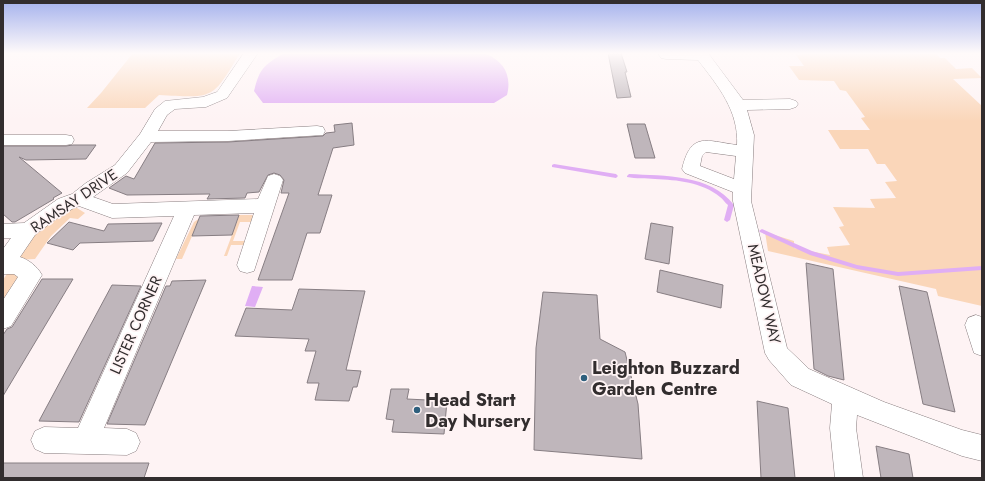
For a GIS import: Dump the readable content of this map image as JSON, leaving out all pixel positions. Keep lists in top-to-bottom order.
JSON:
{
  "streets": {
    "street": ["RAMSAY DRIVE", "MEADOW WAY", "LISTER CORNER"]
  },
  "places": ["Leighton Buzzard Garden Centre", "Head Start Day Nursery"]
}
